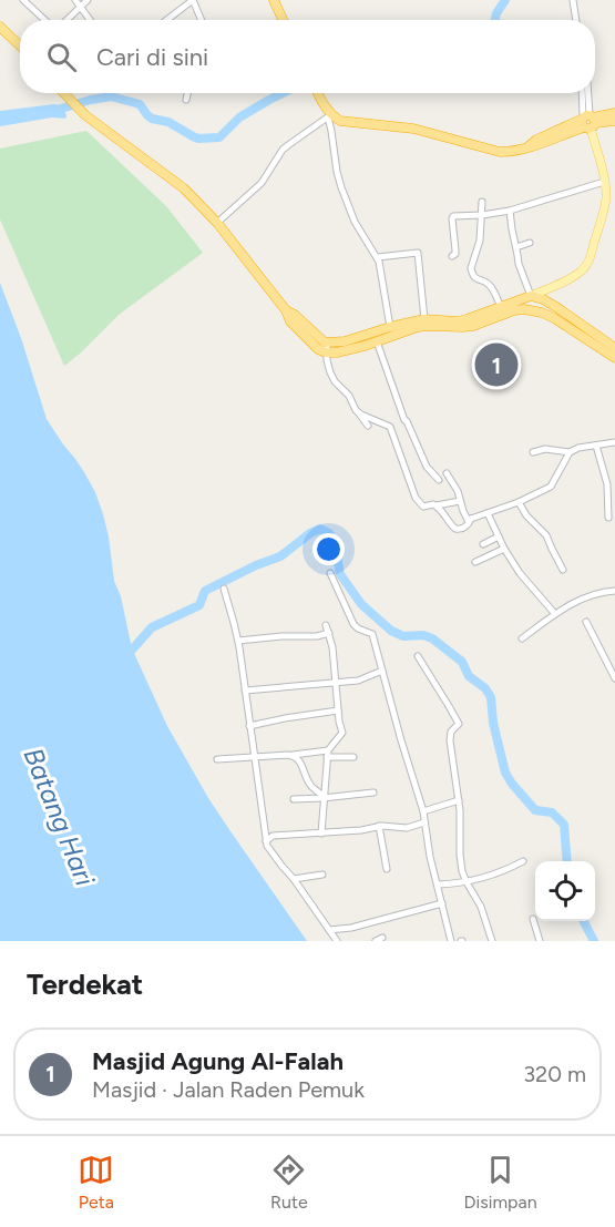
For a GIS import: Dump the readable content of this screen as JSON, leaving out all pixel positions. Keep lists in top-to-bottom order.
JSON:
{
  "water": ["Batang Hari"],
  "page": {
    "search": "Cari di sini",
    "pins": "1",
    "heading": "Terdekat",
    "list": [
      {
        "mark": "1",
        "name": "Masjid Agung Al-Falah",
        "note": "Masjid · Jalan Raden Pemuk",
        "value": "320 m"
      }
    ],
    "nav": ["Peta", "Rute", "Disimpan"]
  }
}
